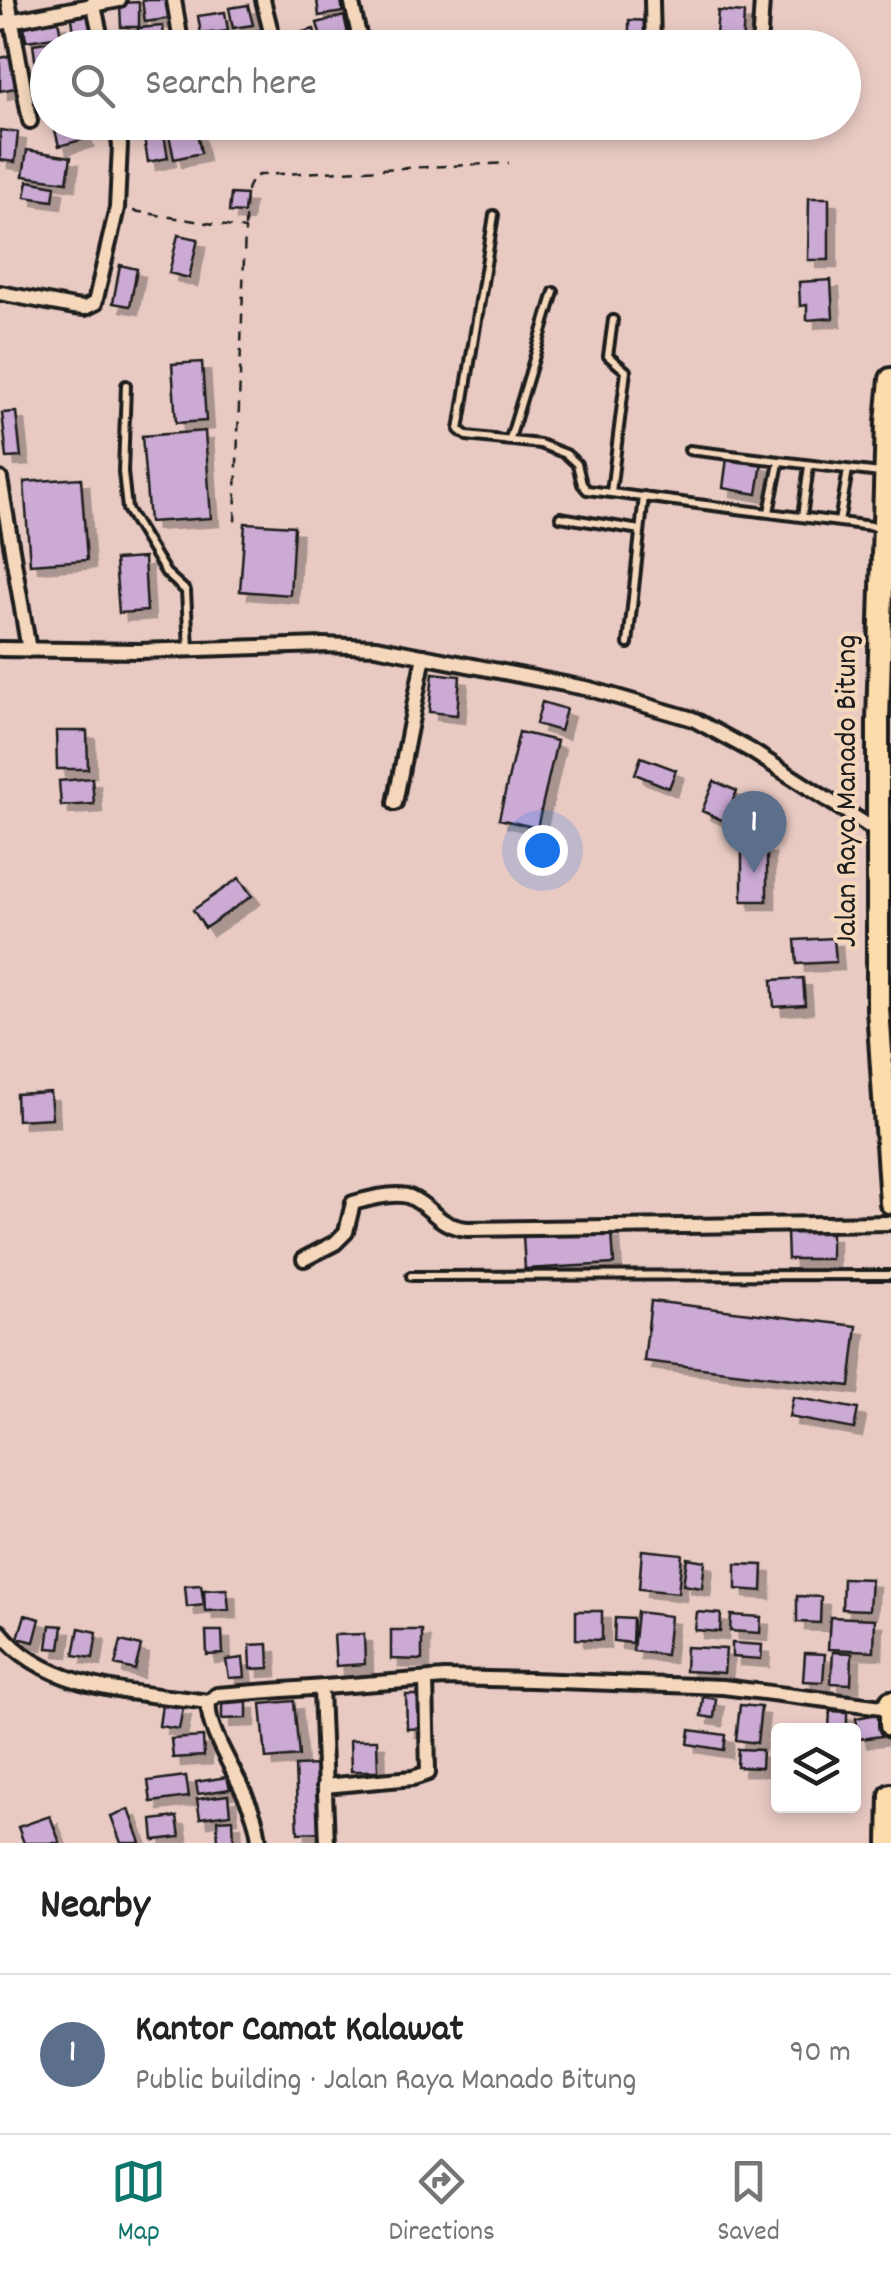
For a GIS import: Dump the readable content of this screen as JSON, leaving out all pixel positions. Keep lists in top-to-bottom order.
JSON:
{
  "streets": {
    "highway": ["Jalan Raya Manado Bitung"]
  },
  "page": {
    "search": "Search here",
    "pins": "1",
    "heading": "Nearby",
    "list": [
      {
        "mark": "1",
        "name": "Kantor Camat Kalawat",
        "note": "Public building · Jalan Raya Manado Bitung",
        "value": "90 m"
      }
    ],
    "nav": ["Map", "Directions", "Saved"]
  }
}
